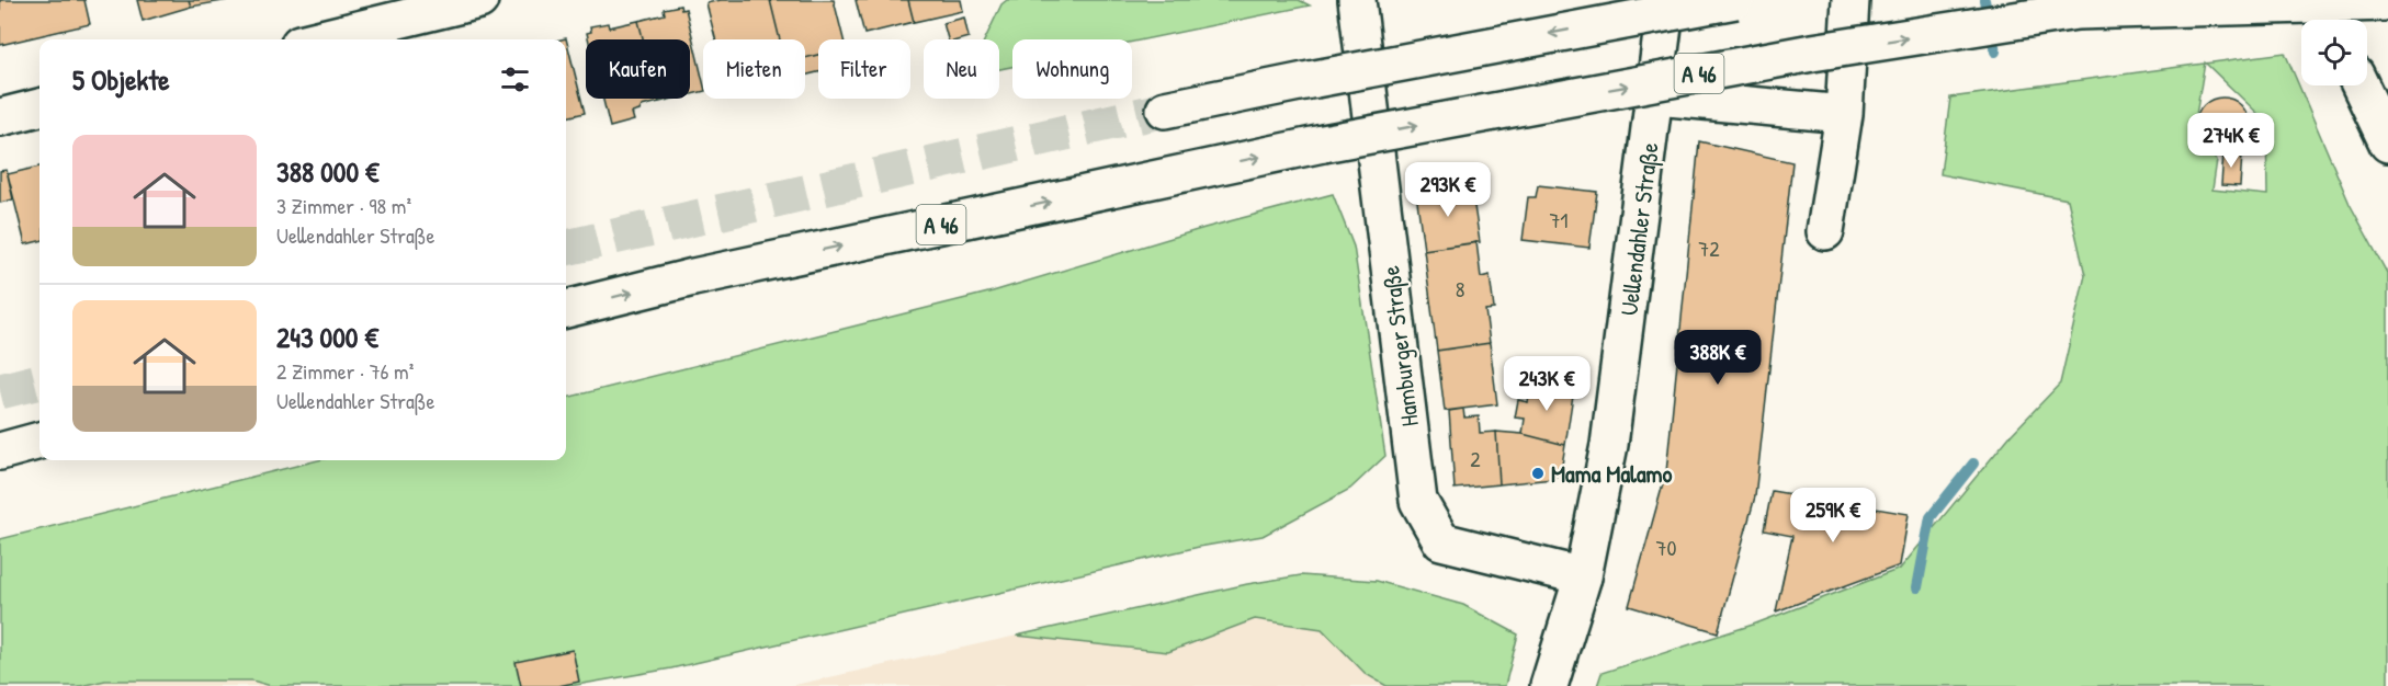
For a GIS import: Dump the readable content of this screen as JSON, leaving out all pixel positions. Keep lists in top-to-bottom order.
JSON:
{
  "streets": {
    "main road": ["A 46", "Uellendahler Straße", "Hamburger Straße"]
  },
  "crossings": [
    ["Uellendahler Straße", "Hamburger Straße"]
  ],
  "places": ["Mama Malamo"],
  "house_numbers": [
    "71",
    "72",
    "8",
    "2",
    "70"
  ],
  "page": {
    "chip": [
      "Kaufen",
      "Mieten",
      "Filter",
      "Neu",
      "Wohnung"
    ],
    "heading": "5 Objekte",
    "price": [
      "274K €",
      "293K €",
      "388K €",
      "243K €",
      "259K €"
    ],
    "list": [
      {
        "name": "388 000 €",
        "note": "3 Zimmer · 98 m² · Uellendahler Straße"
      },
      {
        "name": "243 000 €",
        "note": "2 Zimmer · 76 m² · Uellendahler Straße"
      }
    ]
  }
}
